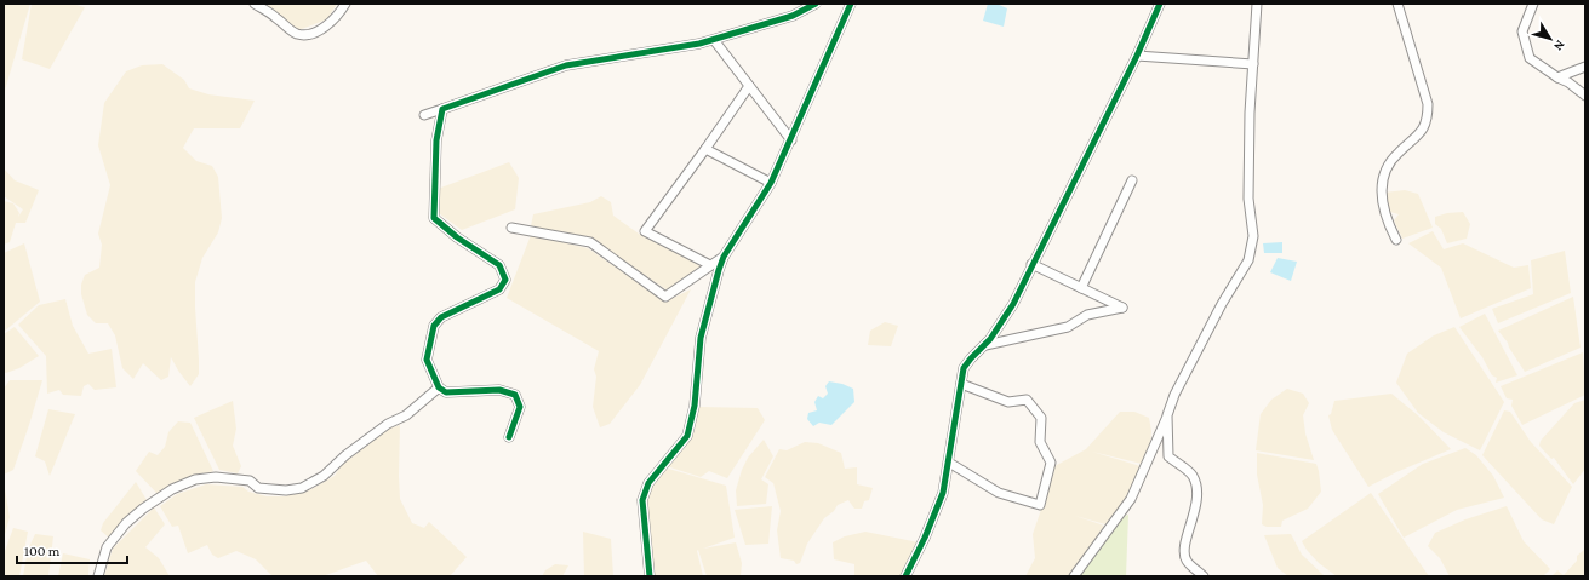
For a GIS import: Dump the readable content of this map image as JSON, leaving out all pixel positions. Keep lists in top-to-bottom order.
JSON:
{
  "scale_bar": "100 m",
  "north": "bottom right"
}
